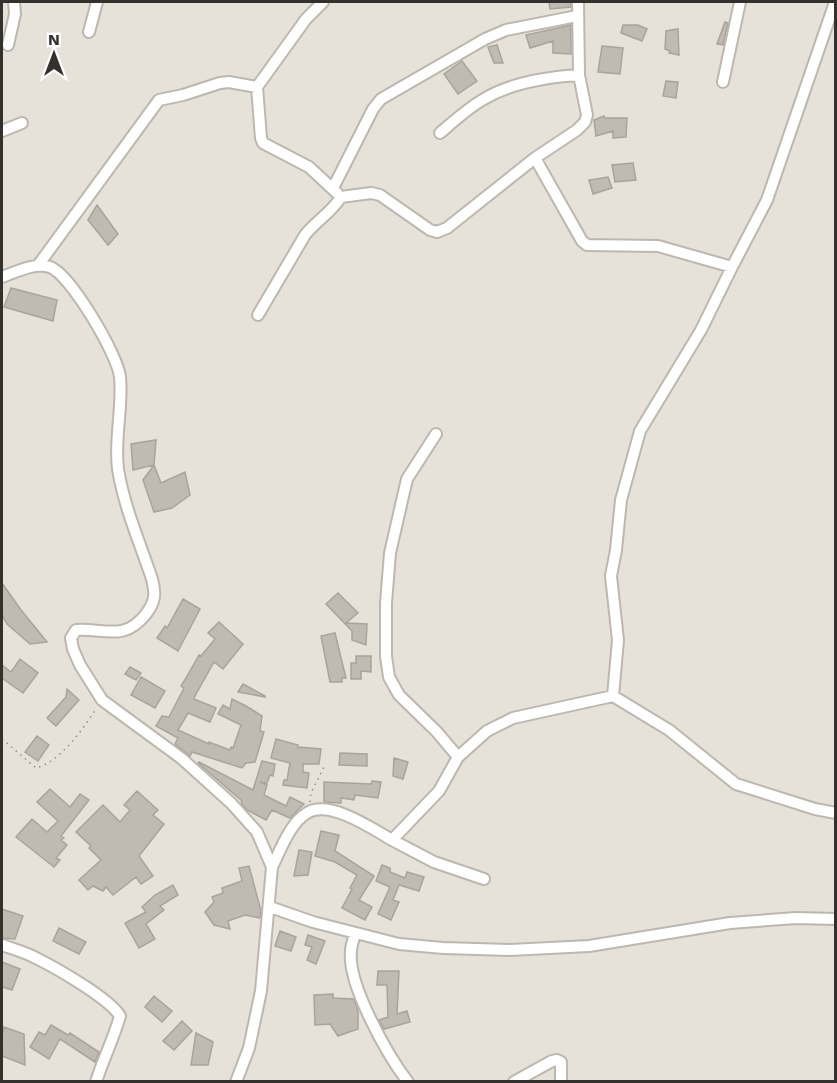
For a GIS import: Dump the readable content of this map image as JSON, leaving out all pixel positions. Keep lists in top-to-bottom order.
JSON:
{
  "north": "top"
}
